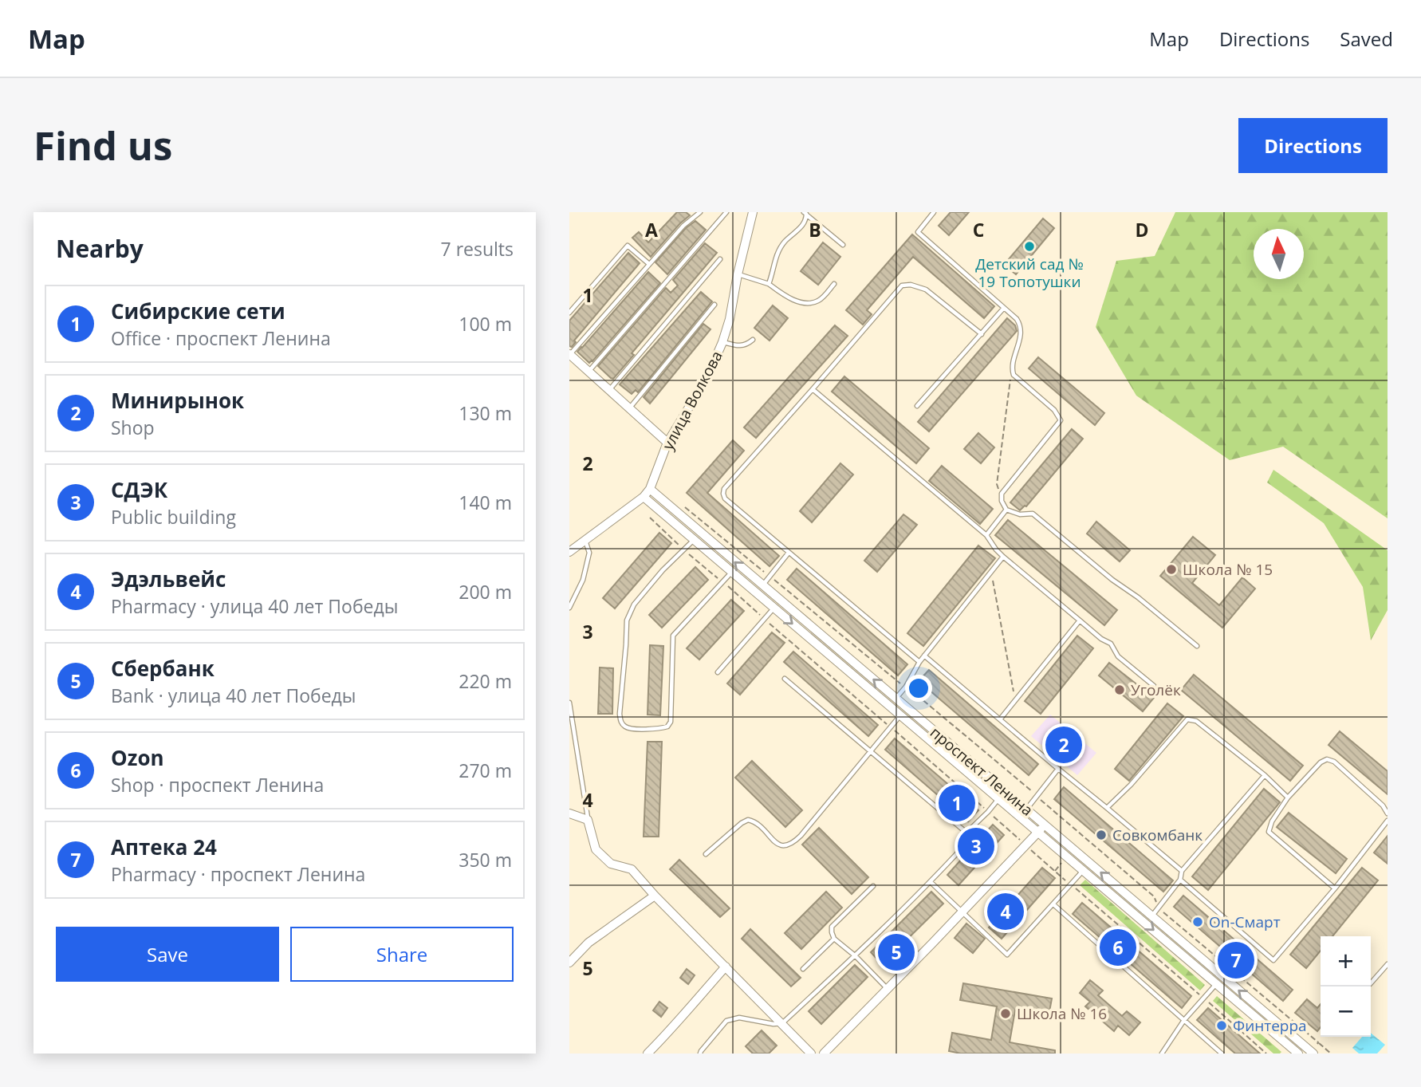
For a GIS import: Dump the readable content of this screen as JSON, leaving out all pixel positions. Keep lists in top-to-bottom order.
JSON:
{
  "streets": {
    "street": ["улица Волкова", "проспект Ленина"]
  },
  "crossings": [
    ["улица Волкова", "проспект Ленина"]
  ],
  "places": [
    "Детский сад № 19 Топотушки",
    "Школа № 15",
    "Уголёк",
    "Совкомбанк",
    "On-Смарт",
    "Школа № 16",
    "Финтерра"
  ],
  "north": "top",
  "page": {
    "header": "Map",
    "nav": ["Map", "Directions", "Saved"],
    "buttons": [
      "Directions",
      ["Save", "Share"]
    ],
    "title": "Find us",
    "heading": ["Nearby", "7 results"],
    "list": [
      {
        "mark": "1",
        "name": "Сибирские сети",
        "note": "Office · проспект Ленина",
        "value": "100 m"
      },
      {
        "mark": "2",
        "name": "Минирынок",
        "note": "Shop",
        "value": "130 m"
      },
      {
        "mark": "3",
        "name": "СДЭК",
        "note": "Public building",
        "value": "140 m"
      },
      {
        "mark": "4",
        "name": "Эдэльвейс",
        "note": "Pharmacy · улица 40 лет Победы",
        "value": "200 m"
      },
      {
        "mark": "5",
        "name": "Сбербанк",
        "note": "Bank · улица 40 лет Победы",
        "value": "220 m"
      },
      {
        "mark": "6",
        "name": "Ozon",
        "note": "Shop · проспект Ленина",
        "value": "270 m"
      },
      {
        "mark": "7",
        "name": "Аптека 24",
        "note": "Pharmacy · проспект Ленина",
        "value": "350 m"
      }
    ],
    "pins": [
      "2",
      "1",
      "3",
      "4",
      "6",
      "5",
      "7"
    ],
    "map_buttons": ["+", "−"]
  },
  "grid": {
    "columns": [
      "A",
      "B",
      "C",
      "D"
    ],
    "rows": [
      "1",
      "2",
      "3",
      "4",
      "5"
    ]
  }
}
